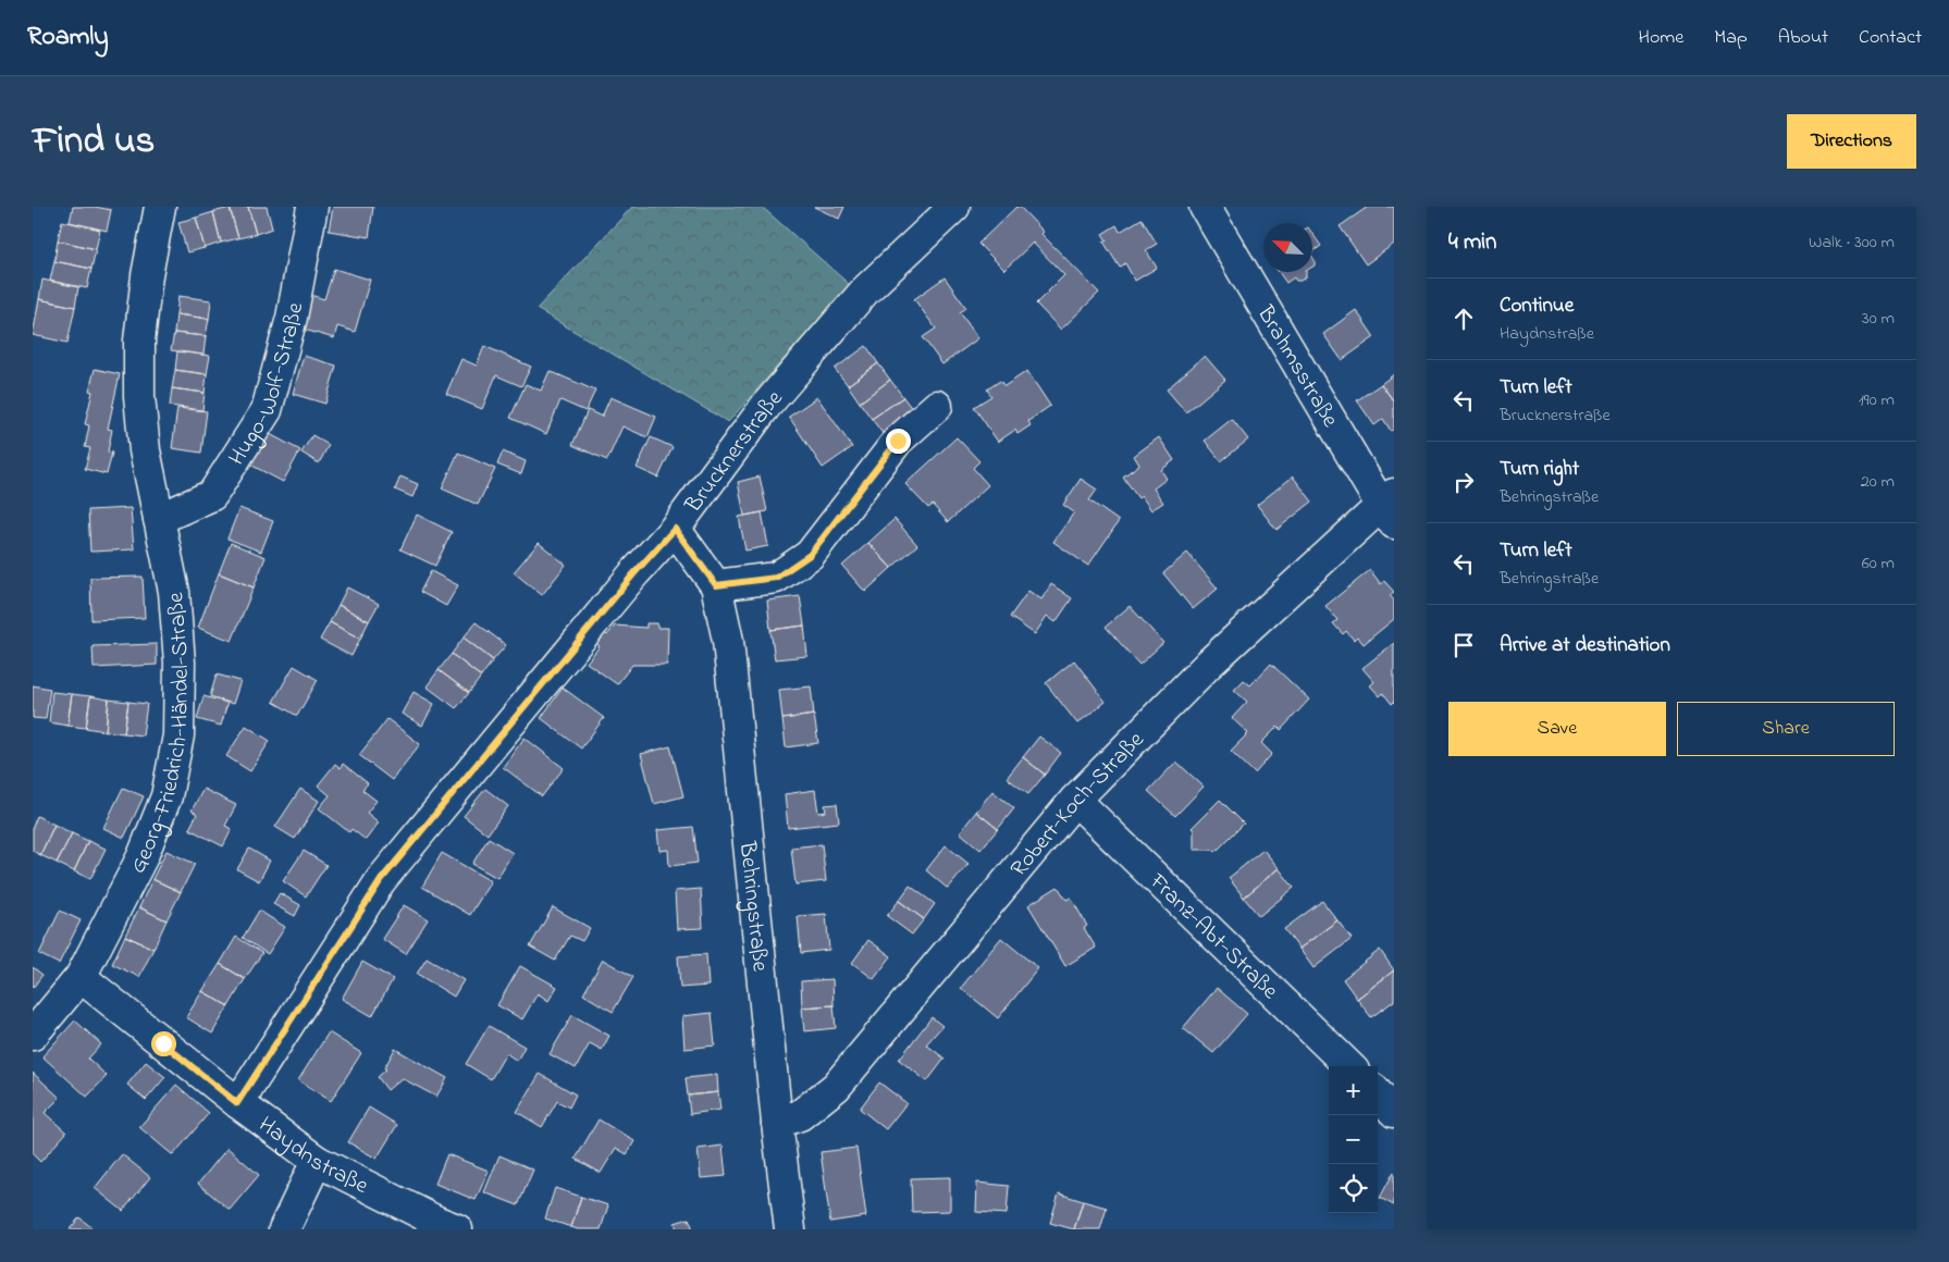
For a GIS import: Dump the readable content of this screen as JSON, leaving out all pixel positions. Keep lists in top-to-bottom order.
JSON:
{
  "streets": {
    "street": [
      "Brahmsstraße",
      "Hugo-Wolf-Straße",
      "Brucknerstraße",
      "Georg-Friedrich-Händel-Straße",
      "Robert-Koch-Straße",
      "Behringstraße",
      "Franz-Abt-Straße",
      "Haydnstraße"
    ]
  },
  "crossings": [
    ["Brahmsstraße", "Robert-Koch-Straße"],
    ["Hugo-Wolf-Straße", "Georg-Friedrich-Händel-Straße"],
    ["Brucknerstraße", "Behringstraße"],
    ["Brucknerstraße", "Haydnstraße"],
    ["Georg-Friedrich-Händel-Straße", "Haydnstraße"],
    ["Robert-Koch-Straße", "Behringstraße"],
    ["Robert-Koch-Straße", "Franz-Abt-Straße"]
  ],
  "north": "top left",
  "page": {
    "header": "Roamly",
    "nav": [
      "Home",
      "Map",
      "About",
      "Contact"
    ],
    "title": "Find us",
    "buttons": [
      "Directions",
      ["Save", "Share"]
    ],
    "heading": ["4 min", "Walk · 300 m"],
    "list": [
      ["Continue", "Haydnstraße", "30 m"],
      ["Turn left", "Brucknerstraße", "190 m"],
      ["Turn right", "Behringstraße", "20 m"],
      ["Turn left", "Behringstraße", "60 m"],
      "Arrive at destination"
    ],
    "map_buttons": ["+", "−"]
  }
}
